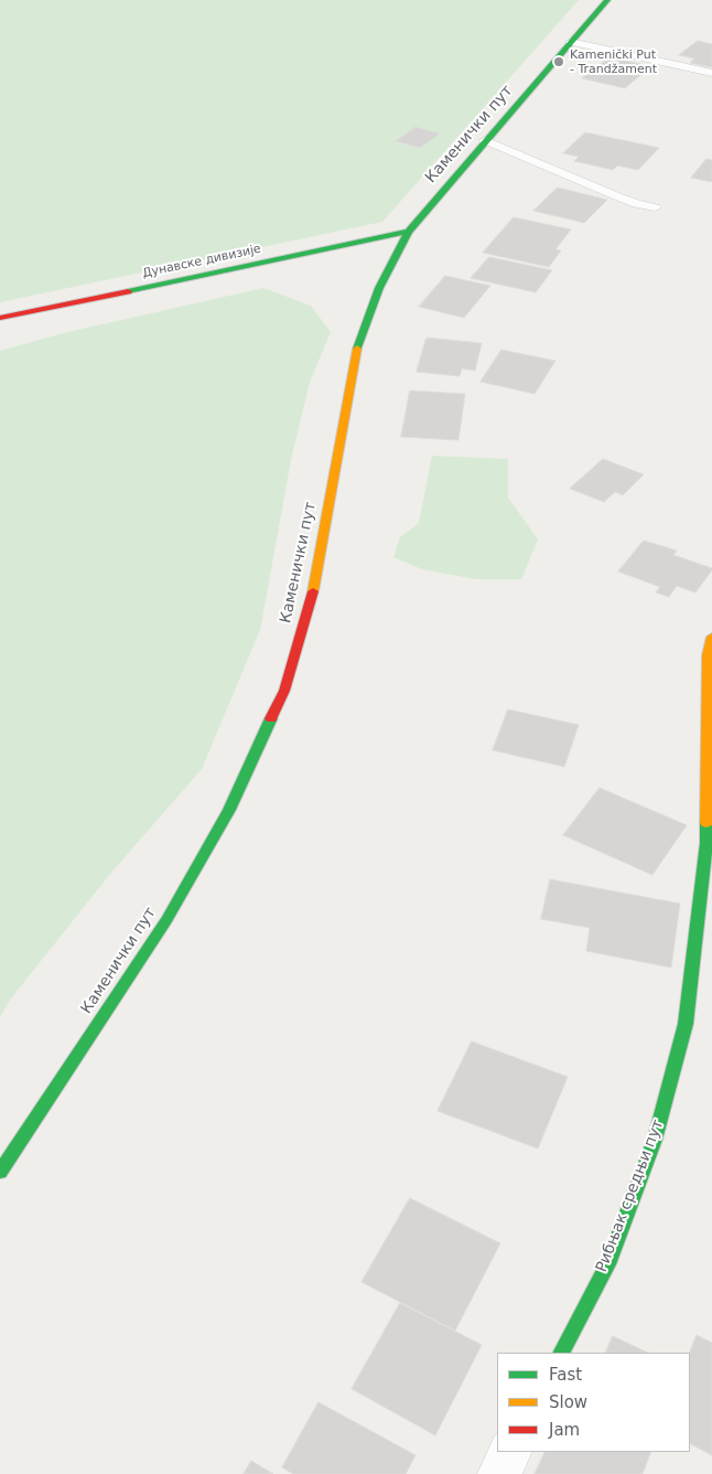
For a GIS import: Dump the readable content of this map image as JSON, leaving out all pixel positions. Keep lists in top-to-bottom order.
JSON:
{
  "streets": {
    "main road": ["Каменички пут", "Дунавске дивизије", "Рибњак средњи пут"]
  },
  "crossings": [
    ["Каменички пут", "Дунавске дивизије"]
  ],
  "places": ["Kamenički Put - Trandžament"],
  "legend": ["Fast", "Slow", "Jam"]
}
